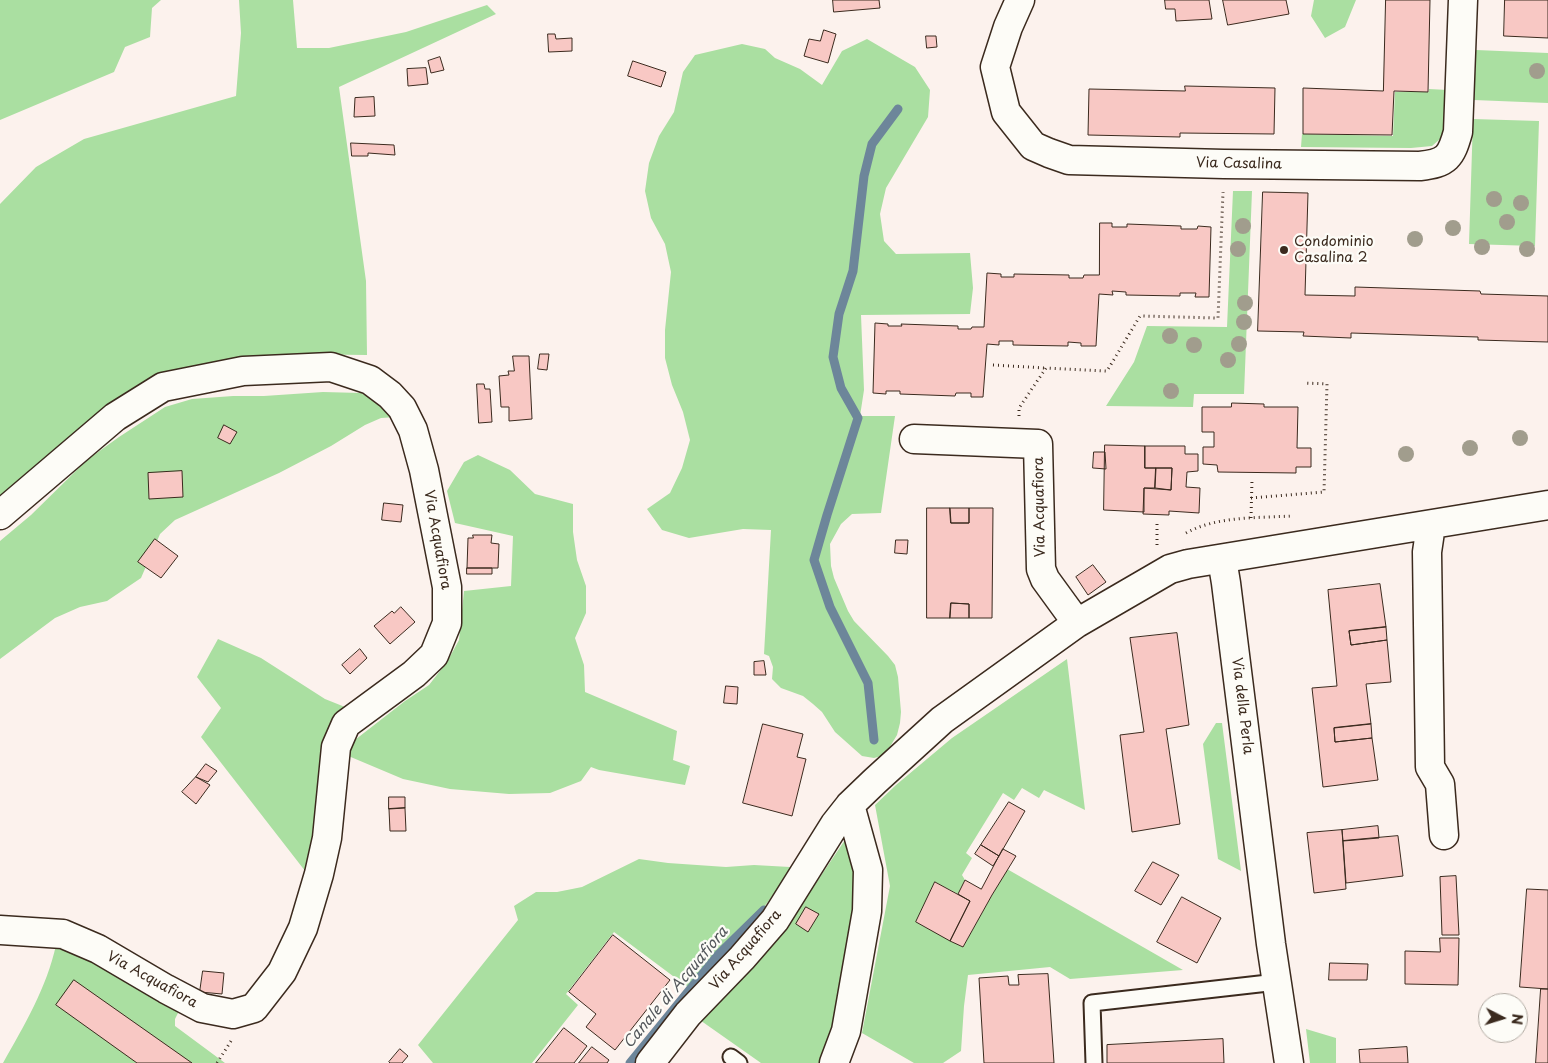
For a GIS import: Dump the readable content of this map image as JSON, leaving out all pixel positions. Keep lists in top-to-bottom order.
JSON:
{
  "streets": {
    "street": ["Via Casalina", "Via Acquafiora", "Via della Perla"]
  },
  "crossings": [
    ["Via Acquafiora", "Via della Perla"]
  ],
  "water": ["Canale di Acquafiora"],
  "places": ["Condominio Casalina 2"],
  "north": "right"
}
